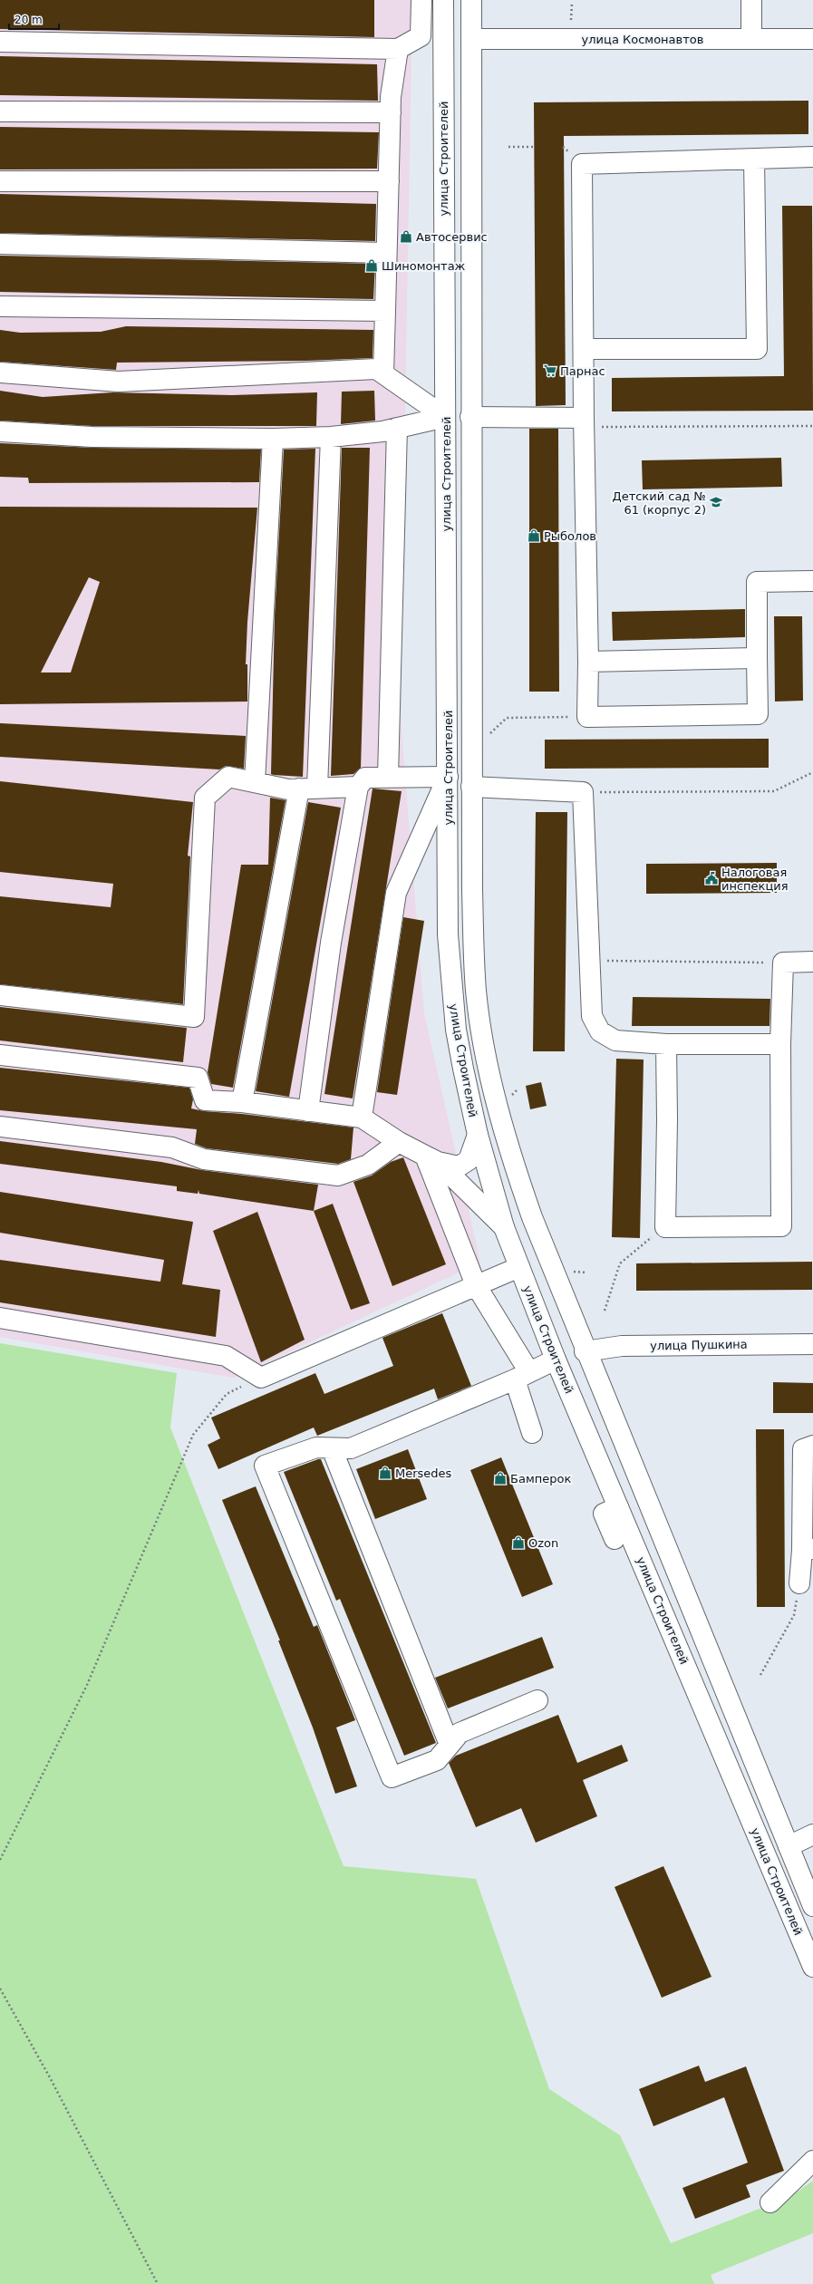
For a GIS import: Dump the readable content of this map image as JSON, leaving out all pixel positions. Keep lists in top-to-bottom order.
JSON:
{
  "streets": {
    "main road": ["улица Космонавтов", "улица Строителей", "улица Пушкина"]
  },
  "crossings": [
    ["улица Космонавтов", "улица Строителей"],
    ["улица Строителей", "улица Пушкина"]
  ],
  "places": {
    "shop": [
      "Автосервис",
      "Шиномонтаж",
      "Рыболов",
      "Mersedes",
      "Бамперок",
      "Ozon"
    ],
    "supermarket": ["Парнас"],
    "school or university": ["Детский сад № 61 (корпус 2)"],
    "public building": ["Налоговая инспекция"]
  },
  "scale_bar": "20 m"
}
